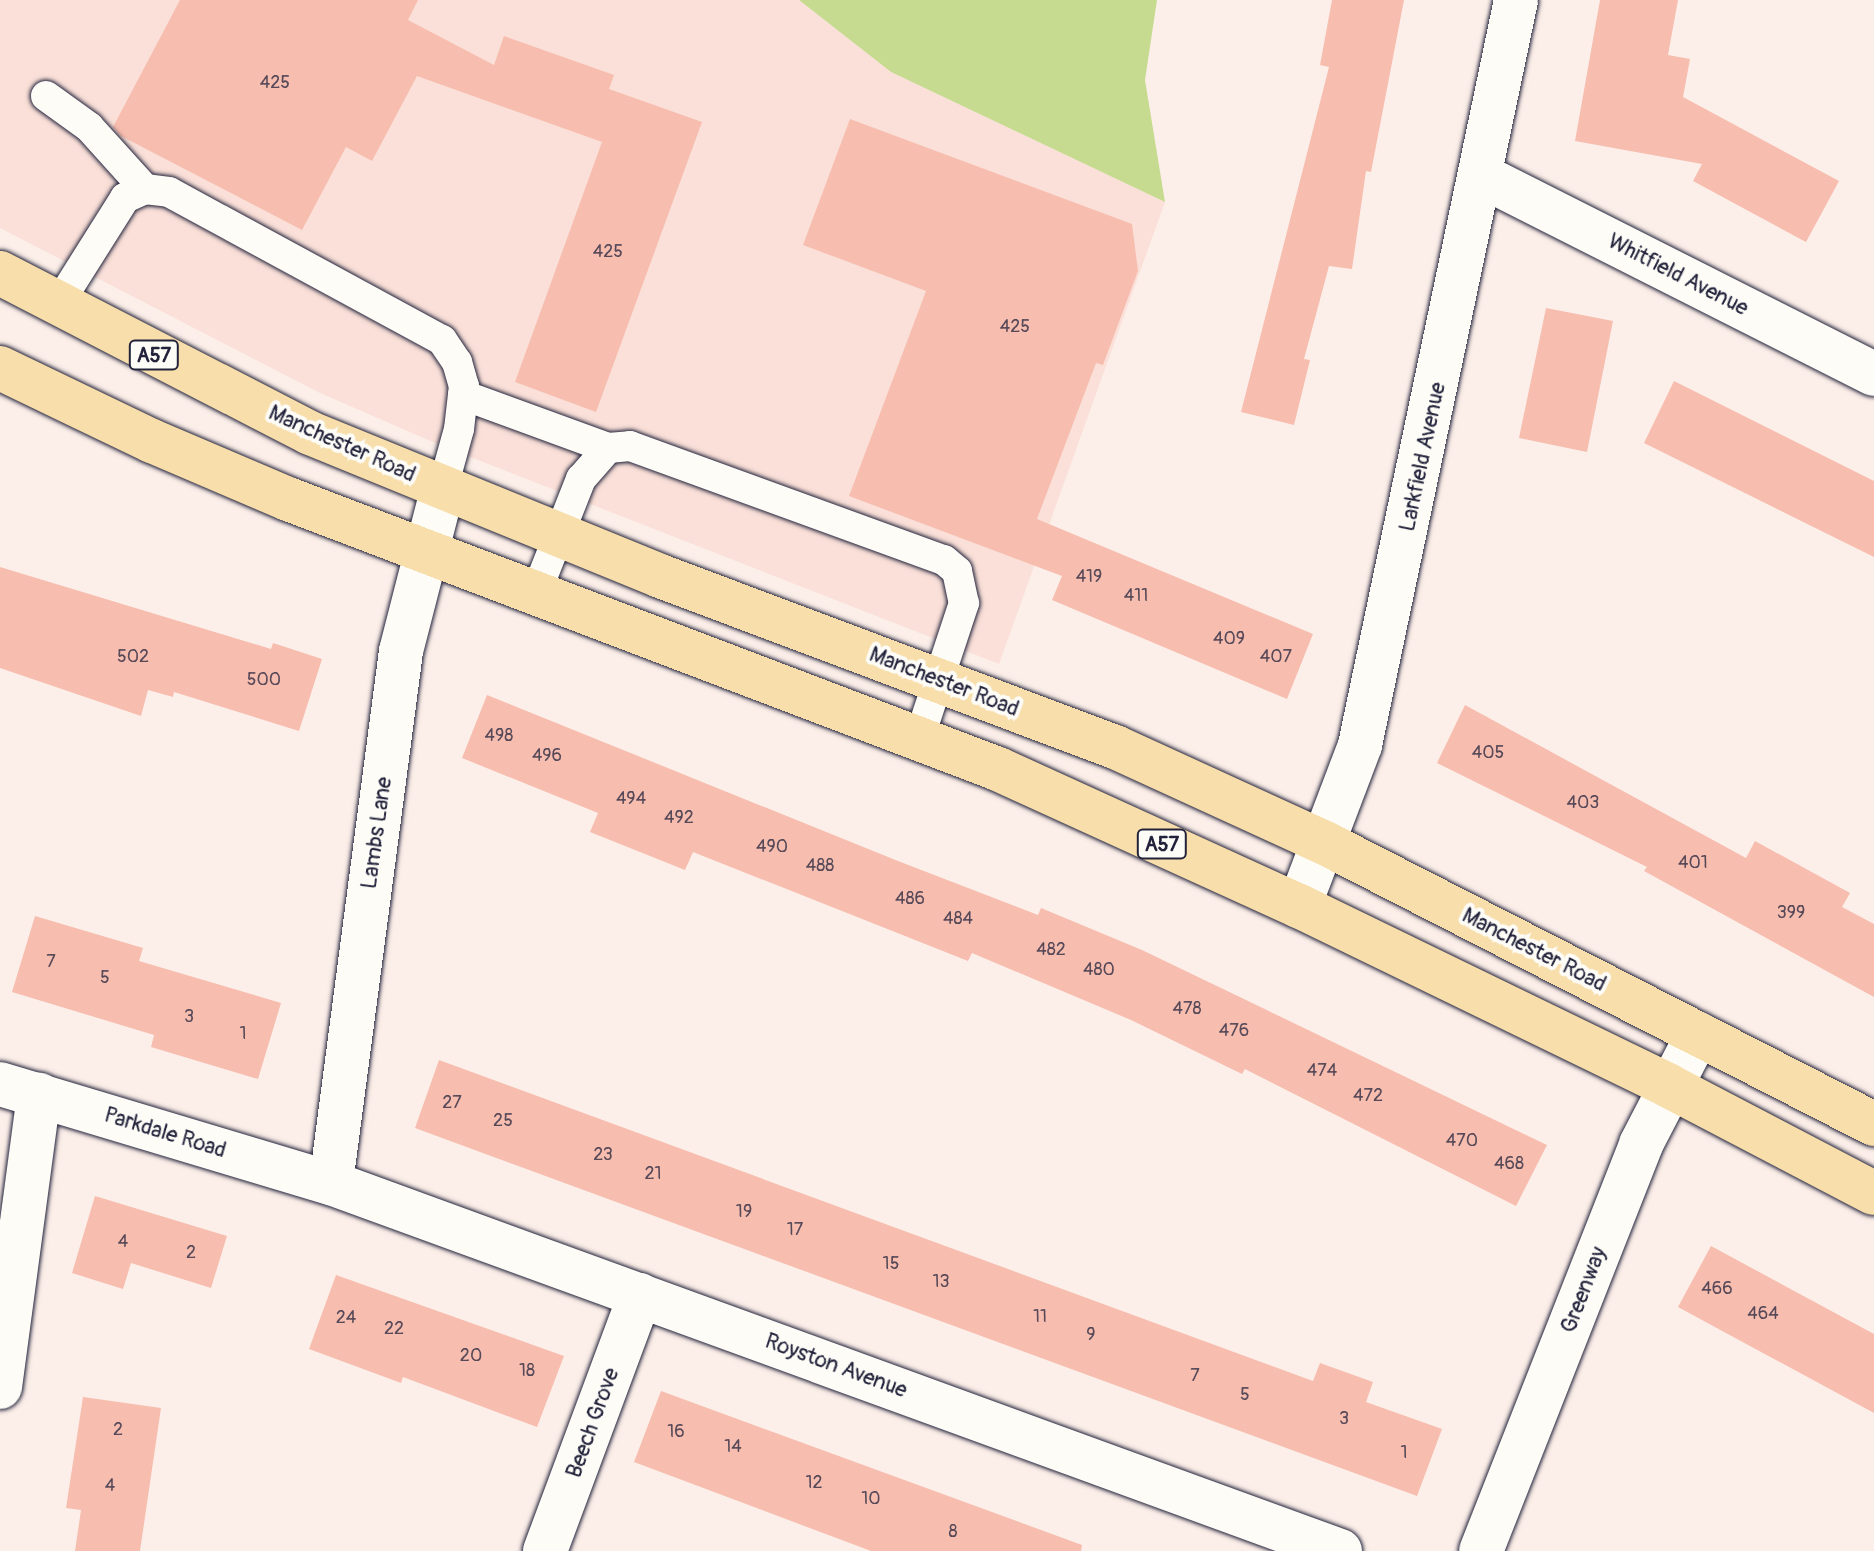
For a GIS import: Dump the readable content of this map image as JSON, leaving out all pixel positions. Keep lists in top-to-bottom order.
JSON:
{
  "streets": {
    "main road": ["A57", "Manchester Road"],
    "street": [
      "Whitfield Avenue",
      "Larkfield Avenue",
      "Lambs Lane",
      "Parkdale Road",
      "Greenway",
      "Royston Avenue",
      "Beech Grove"
    ]
  },
  "crossings": [
    ["Whitfield Avenue", "Larkfield Avenue"],
    ["A57", "Larkfield Avenue"],
    ["A57", "Lambs Lane"],
    ["A57", "Greenway"],
    ["Manchester Road", "Larkfield Avenue"],
    ["Manchester Road", "Lambs Lane"],
    ["Manchester Road", "Greenway"],
    ["Lambs Lane", "Parkdale Road"],
    ["Lambs Lane", "Royston Avenue"],
    ["Parkdale Road", "Royston Avenue"],
    ["Royston Avenue", "Beech Grove"]
  ],
  "house_numbers": [
    "425",
    "425",
    "425",
    "419",
    "411",
    "409",
    "502",
    "407",
    "500",
    "498",
    "405",
    "496",
    "494",
    "403",
    "492",
    "490",
    "401",
    "488",
    "486",
    "399",
    "484",
    "482",
    "7",
    "480",
    "5",
    "478",
    "3",
    "476",
    "1",
    "474",
    "472",
    "27",
    "25",
    "470",
    "23",
    "468",
    "21",
    "19",
    "17",
    "4",
    "2",
    "15",
    "13",
    "466",
    "464",
    "11",
    "24",
    "22",
    "9",
    "20",
    "18",
    "7",
    "5",
    "3",
    "2",
    "16",
    "14",
    "1",
    "12",
    "4",
    "10",
    "8"
  ]
}
